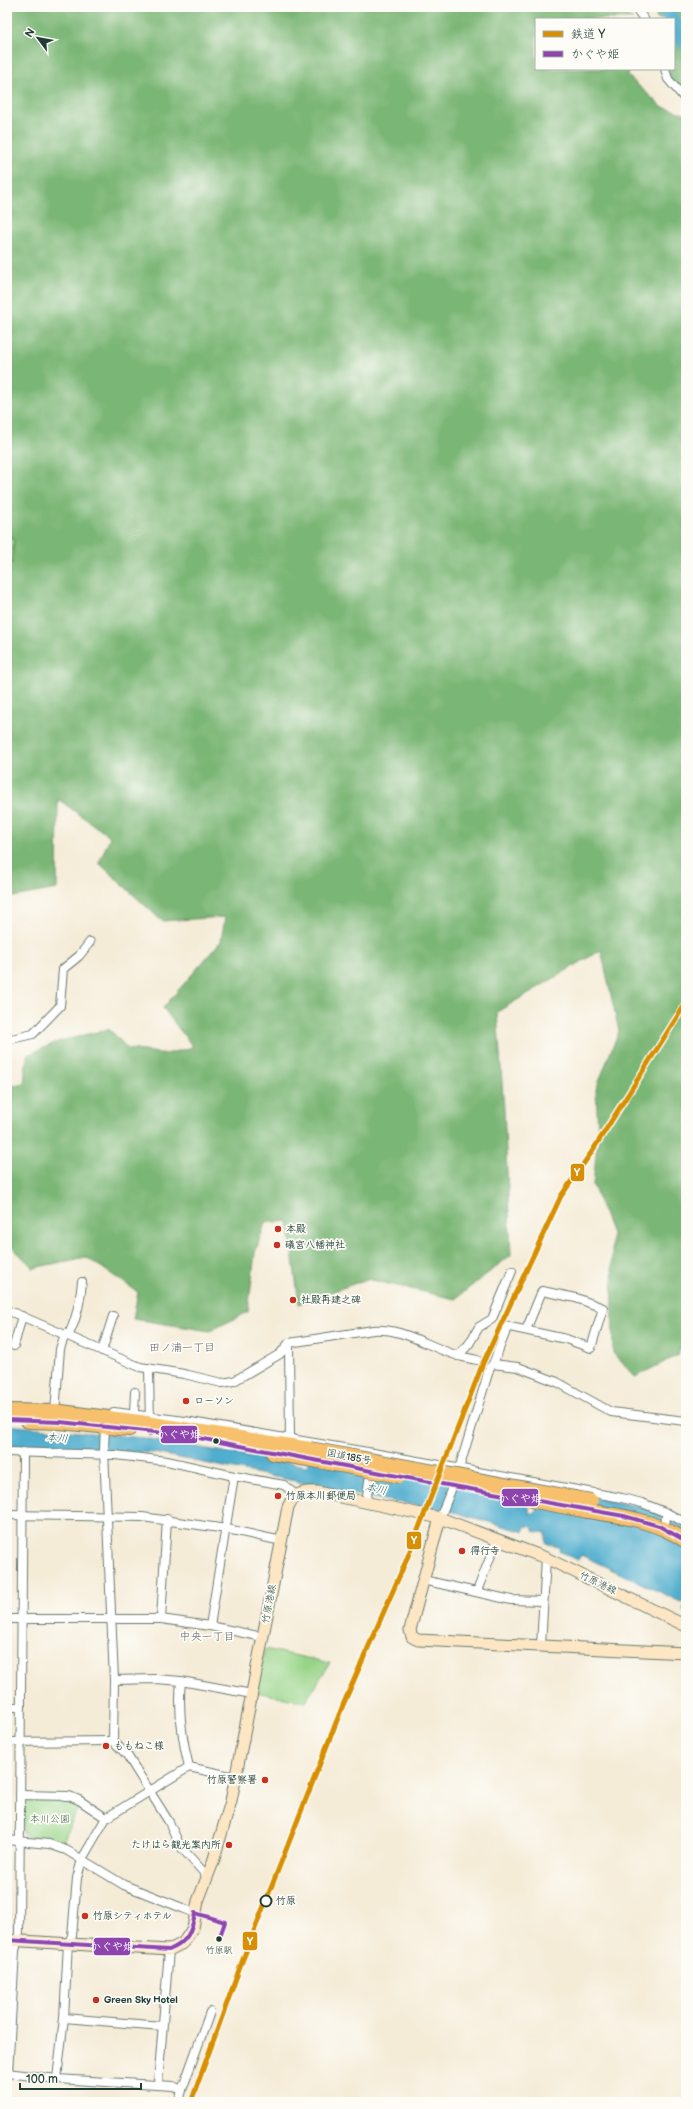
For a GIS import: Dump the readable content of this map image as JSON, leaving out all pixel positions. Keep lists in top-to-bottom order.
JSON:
{
  "streets": {
    "highway": ["国道185号"],
    "main road": ["竹原港線"]
  },
  "districts": ["田ノ浦一丁目", "中央一丁目"],
  "water": ["本川"],
  "parks": ["本川公園"],
  "places": [
    "本殿",
    "礒宮八幡神社",
    "社殿再建之碑",
    "ローソン",
    "竹原本川郵便局",
    "得行寺",
    "ももねこ様",
    "竹原警察署",
    "たけはら観光案内所",
    "竹原",
    "竹原シティホテル",
    "竹原駅",
    "Green Sky Hotel"
  ],
  "lines": ["rail line Y", "transit line かぐや姫"],
  "legend": ["鉄道 Y", "かぐや姫"],
  "scale_bar": "100 m",
  "north": "top left"
}
